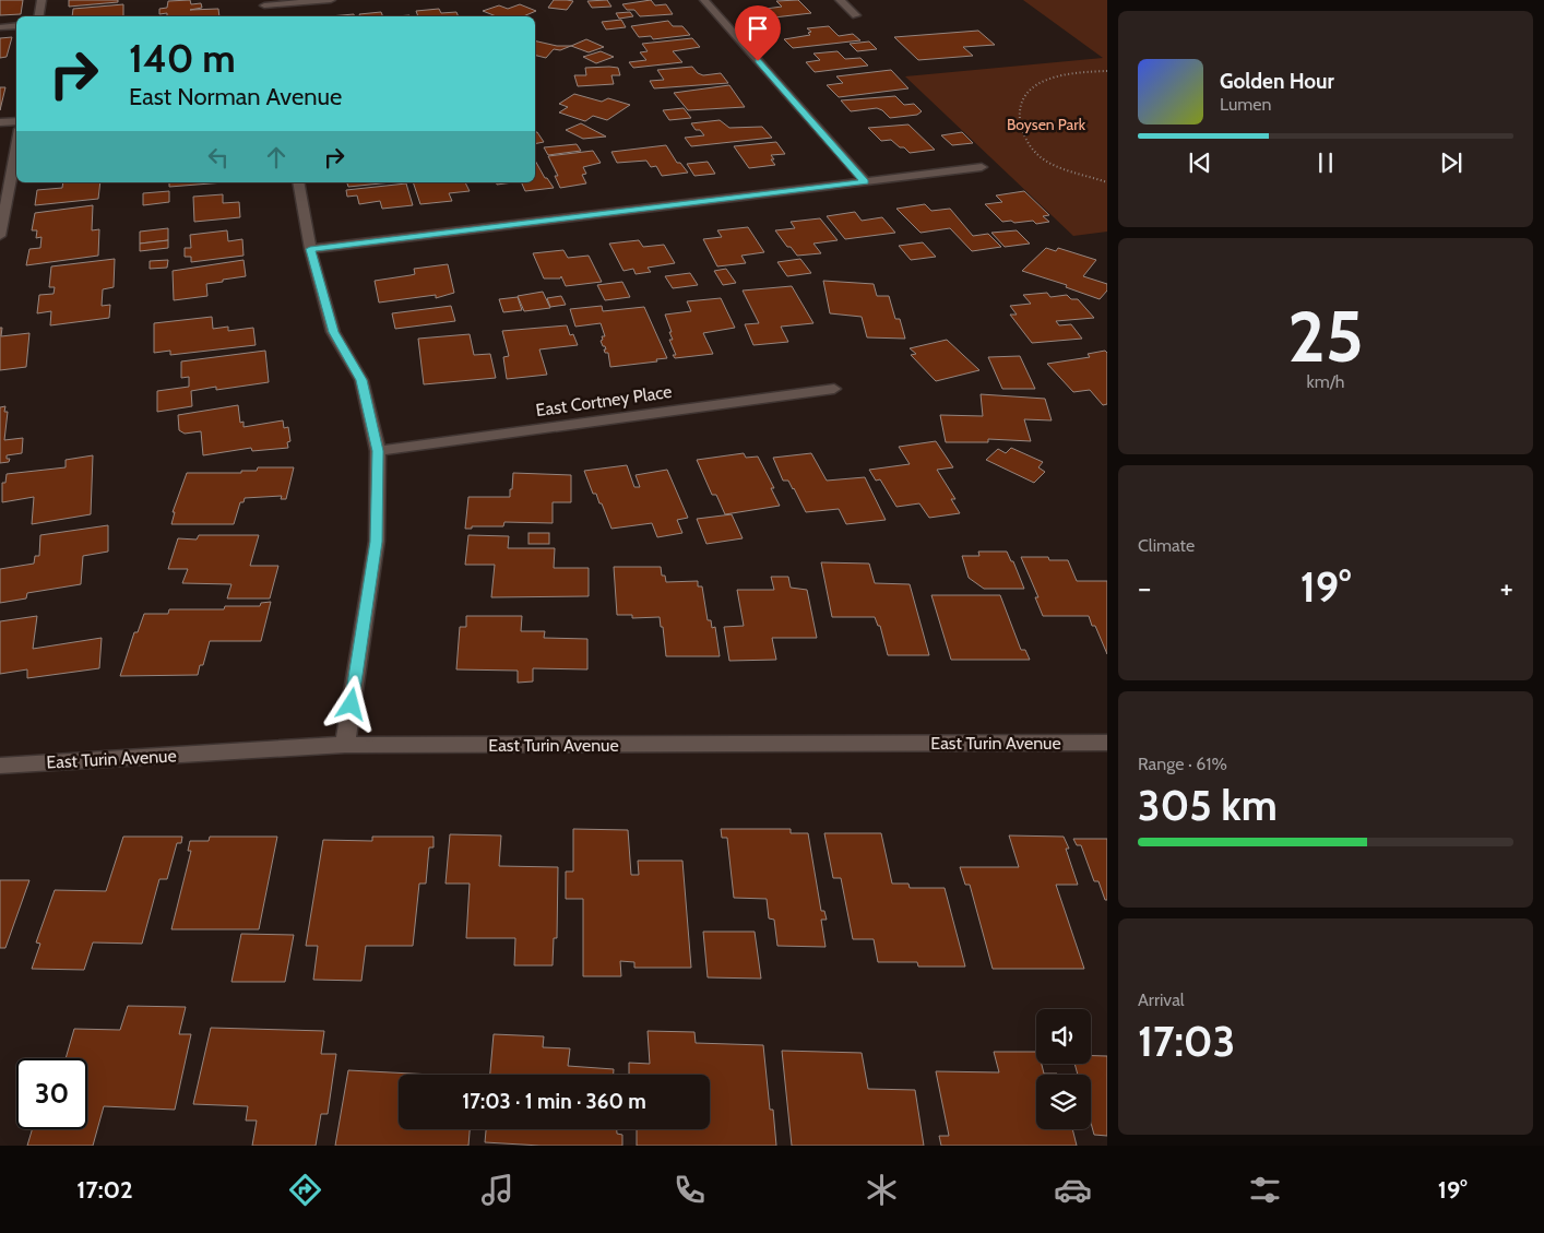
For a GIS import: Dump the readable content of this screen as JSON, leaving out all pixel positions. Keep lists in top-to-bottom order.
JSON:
{
  "streets": {
    "street": ["East Cortney Place", "East Turin Avenue"]
  },
  "parks": ["Boysen Park"],
  "page": {
    "turn": ["140 m", "East Norman Avenue"],
    "song": ["Golden Hour", "Lumen"],
    "tile": [
      ["25", "km/h"],
      "Climate",
      ["Range · 61%", "305 km"],
      ["Arrival", "17:03"]
    ],
    "heat": ["−", "19°", "+"],
    "limit": "30",
    "trip": "17:03 · 1 min · 360 m",
    "tabs": ["17:02", "19°"]
  }
}
